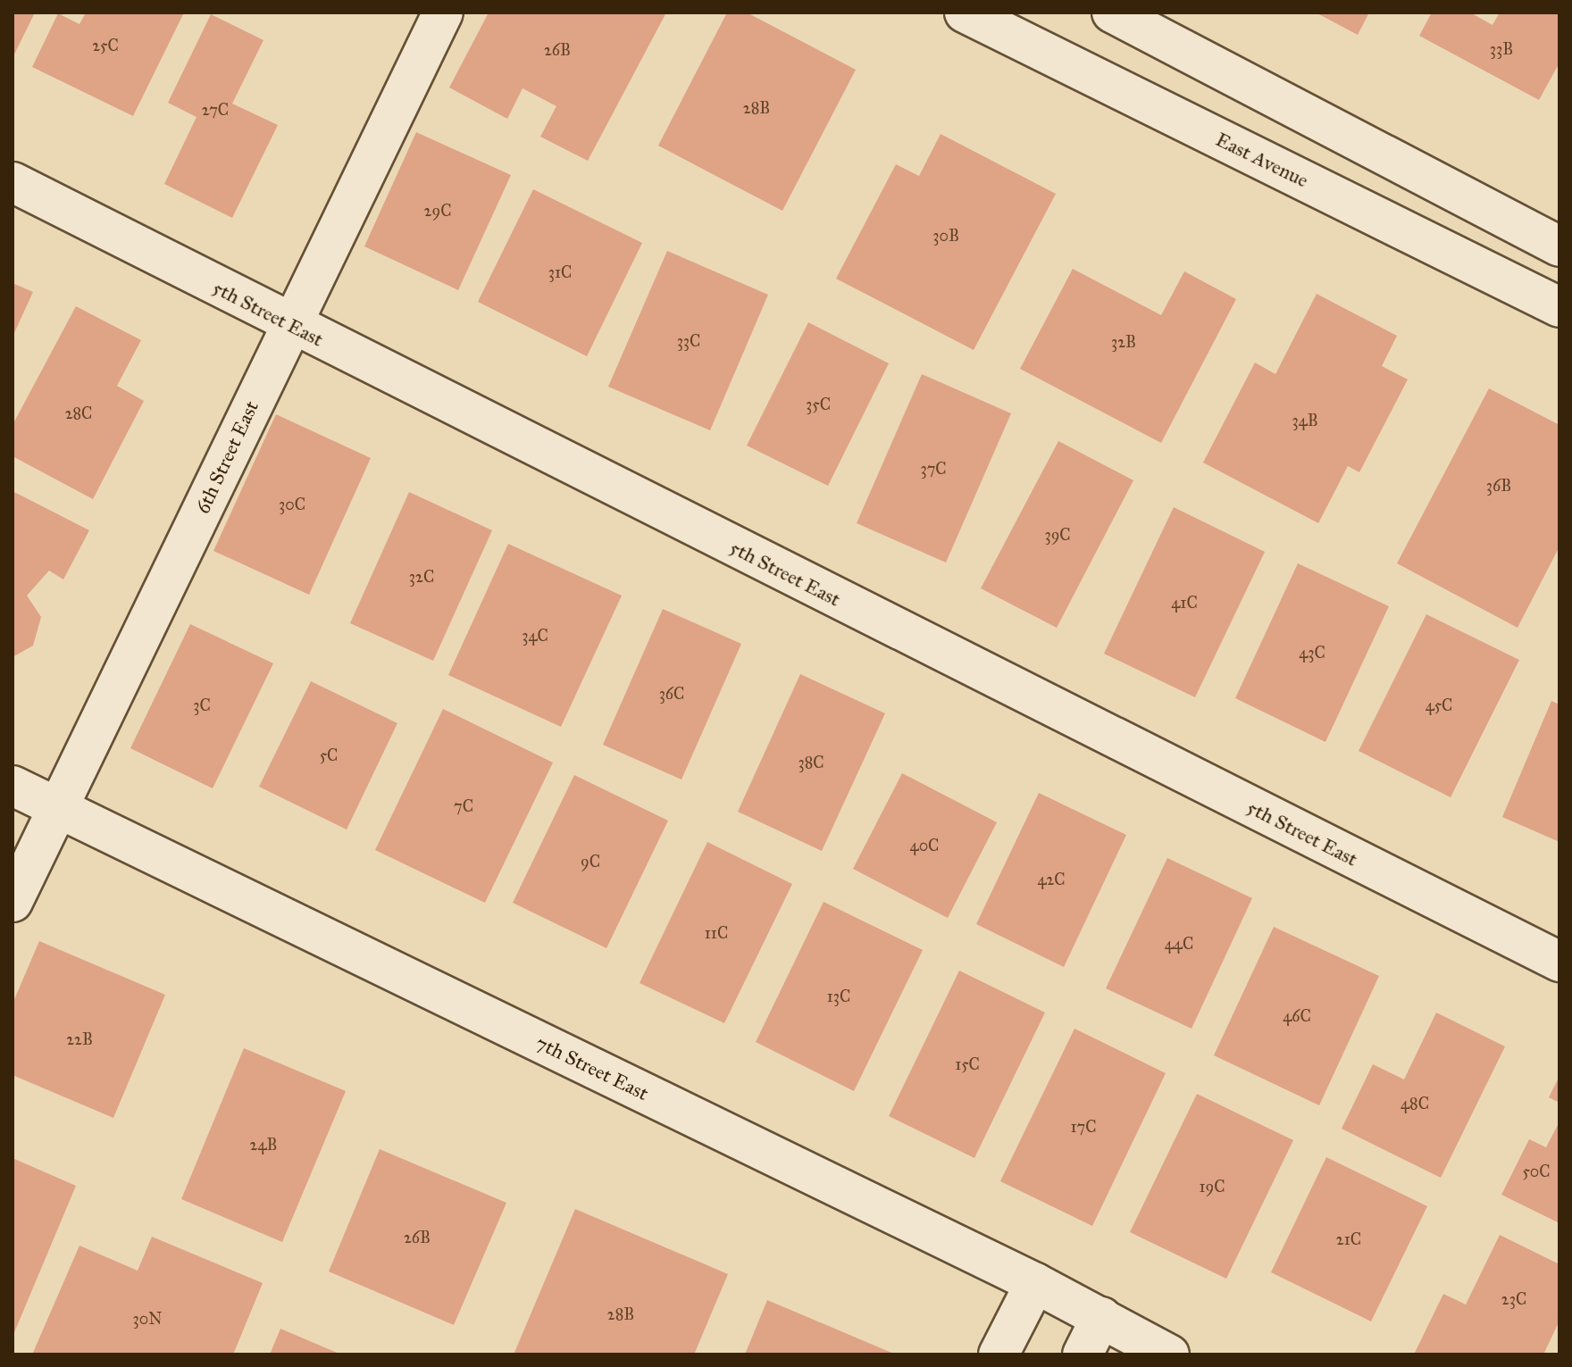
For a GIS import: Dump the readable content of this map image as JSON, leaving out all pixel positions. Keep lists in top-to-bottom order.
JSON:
{
  "streets": {
    "street": [
      "East Avenue",
      "5th Street East",
      "6th Street East",
      "7th Street East"
    ]
  },
  "crossings": [
    ["5th Street East", "6th Street East"],
    ["6th Street East", "7th Street East"]
  ],
  "house_numbers": [
    "25C",
    "33B",
    "26B",
    "28B",
    "27C",
    "29C",
    "30B",
    "31C",
    "33C",
    "32B",
    "35C",
    "28C",
    "34B",
    "37C",
    "36B",
    "30C",
    "39C",
    "32C",
    "41C",
    "34C",
    "43C",
    "36C",
    "3C",
    "45C",
    "5C",
    "38C",
    "7C",
    "40C",
    "9C",
    "42C",
    "11C",
    "44C",
    "13C",
    "46C",
    "22B",
    "15C",
    "48C",
    "17C",
    "24B",
    "50C",
    "19C",
    "26B",
    "21C",
    "23C",
    "28B",
    "30N"
  ]
}
